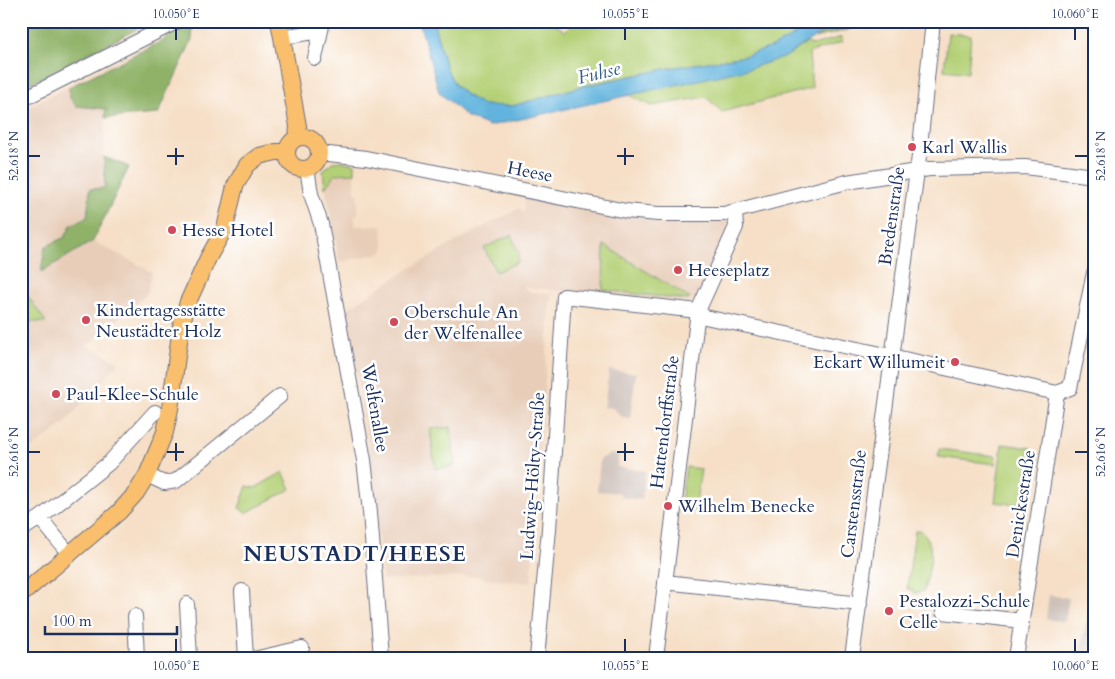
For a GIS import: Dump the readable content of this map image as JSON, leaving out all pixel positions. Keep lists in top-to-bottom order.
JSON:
{
  "streets": {
    "street": [
      "Heese",
      "Bredenstraße",
      "Welfenallee",
      "Hattendorffstraße",
      "Ludwig-Hölty-Straße",
      "Carstensstraße",
      "Denickestraße"
    ]
  },
  "crossings": [
    ["Heese", "Bredenstraße"],
    ["Heese", "Welfenallee"],
    ["Bredenstraße", "Carstensstraße"],
    ["Hattendorffstraße", "Ludwig-Hölty-Straße"]
  ],
  "districts": ["NEUSTADT/HEESE"],
  "water": ["Fuhse"],
  "places": [
    "Karl Wallis",
    "Hesse Hotel",
    "Heeseplatz",
    "Kindertagesstätte Neustädter Holz",
    "Oberschule An der Welfenallee",
    "Eckart Willumeit",
    "Paul-Klee-Schule",
    "Wilhelm Benecke",
    "Pestalozzi-Schule Celle"
  ],
  "scale_bar": "100 m",
  "coordinates": [
    "10.050°E",
    "10.055°E",
    "10.060°E",
    "52.618°N",
    "52.616°N"
  ]
}
